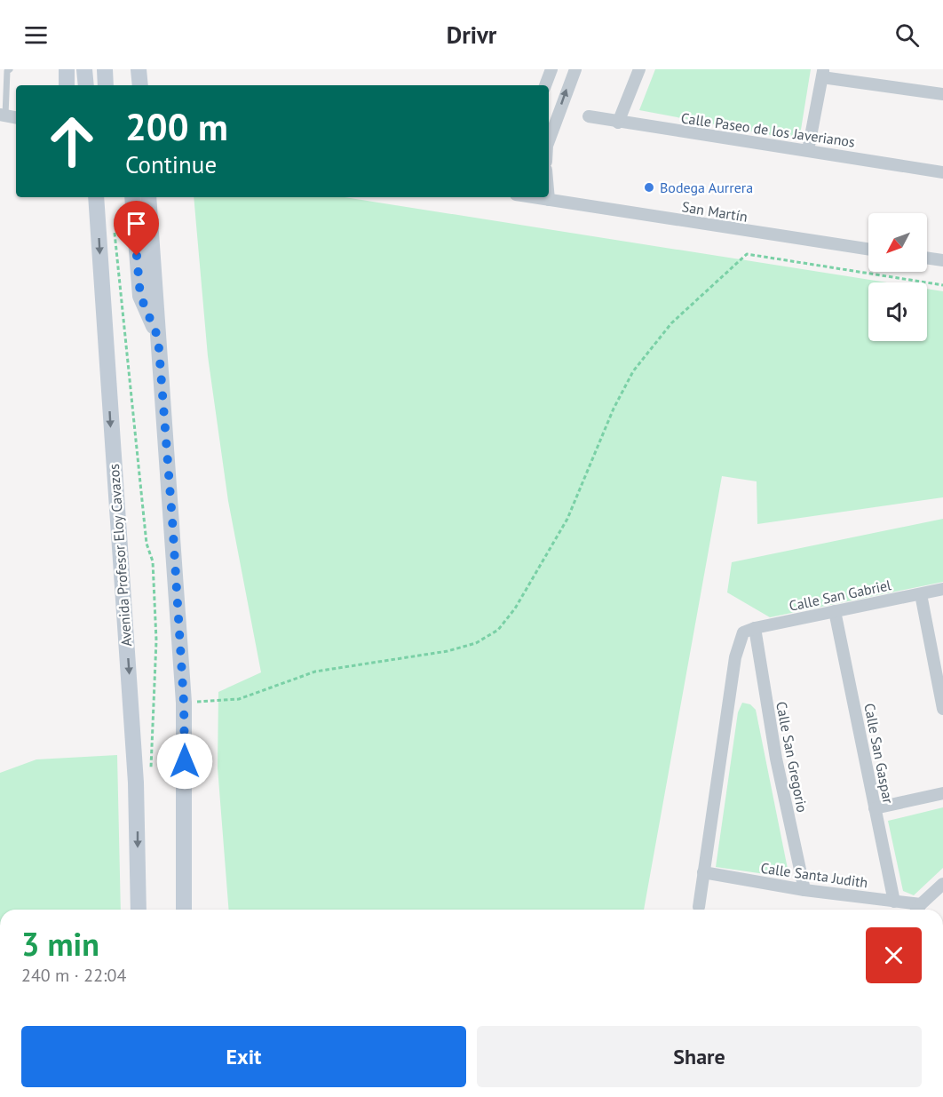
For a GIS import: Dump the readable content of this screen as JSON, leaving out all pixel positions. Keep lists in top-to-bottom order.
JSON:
{
  "streets": {
    "main road": ["Avenida Profesor Eloy Cavazos"],
    "street": [
      "Calle Paseo de los Javerianos",
      "San Martín",
      "Calle San Gabriel",
      "Calle San Gaspar",
      "Calle San Gregorio",
      "Calle Santa Judith"
    ]
  },
  "crossings": [
    ["Calle San Gabriel", "Calle San Gaspar"],
    ["Calle San Gabriel", "Calle San Gregorio"],
    ["Calle San Gaspar", "Calle Santa Judith"],
    ["Calle San Gregorio", "Calle Santa Judith"]
  ],
  "places": ["Bodega Aurrera"],
  "north": "bottom left",
  "page": {
    "header": "Drivr",
    "turn": ["200 m", "Continue"],
    "heading": ["3 min", "240 m · 22:04"],
    "buttons": ["Exit", "Share"]
  }
}
